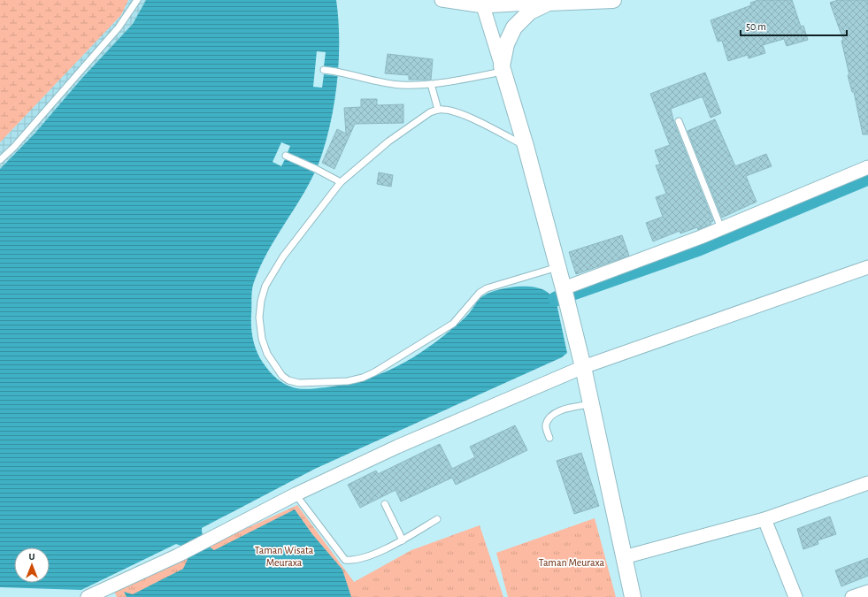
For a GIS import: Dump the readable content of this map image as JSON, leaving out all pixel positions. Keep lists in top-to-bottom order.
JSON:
{
  "parks": ["Taman Wisata Meuraxa", "Taman Meuraxa"],
  "scale_bar": "50 m",
  "north": "top"
}
